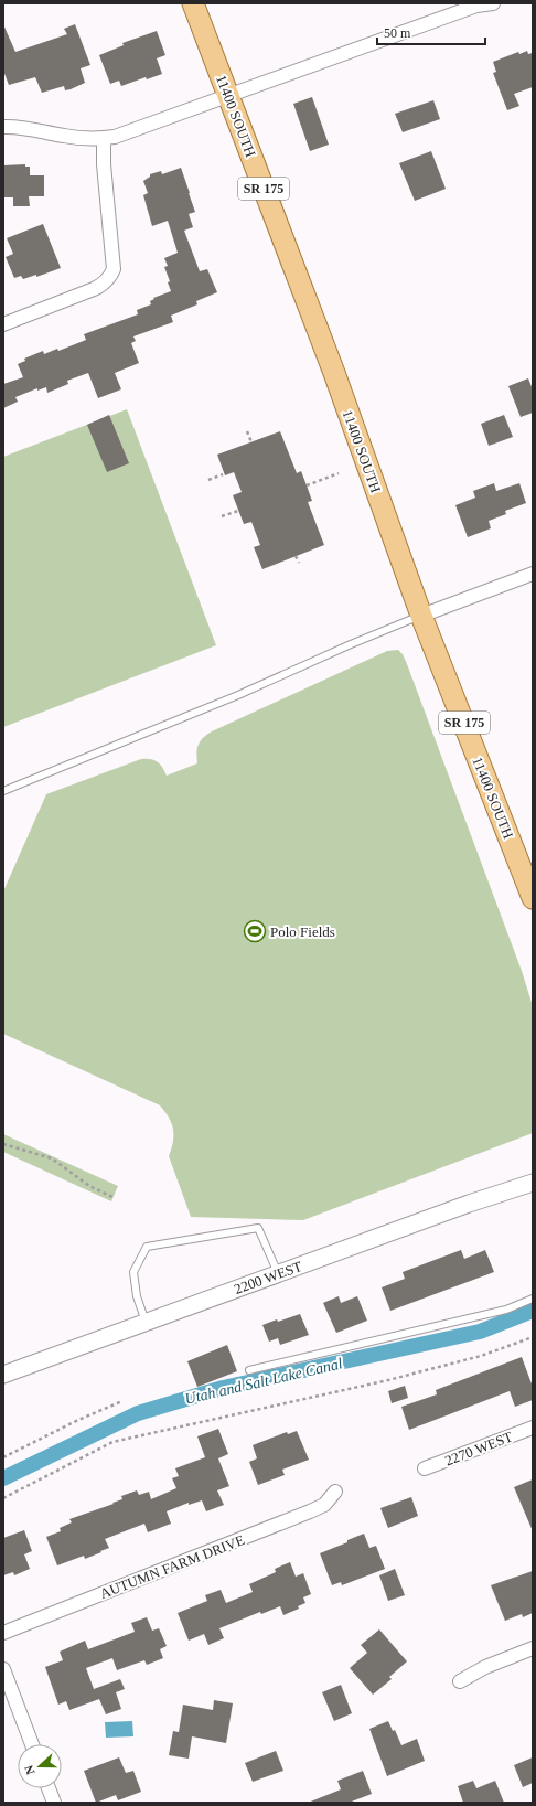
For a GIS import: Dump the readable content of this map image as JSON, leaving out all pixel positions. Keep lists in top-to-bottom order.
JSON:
{
  "streets": {
    "main road": ["11400 SOUTH", "SR 175"],
    "street": ["2200 WEST", "2270 WEST", "AUTUMN FARM DRIVE"]
  },
  "water": ["Utah and Salt Lake Canal"],
  "places": {
    "sports": ["Polo Fields"]
  },
  "scale_bar": "50 m",
  "north": "left"
}
